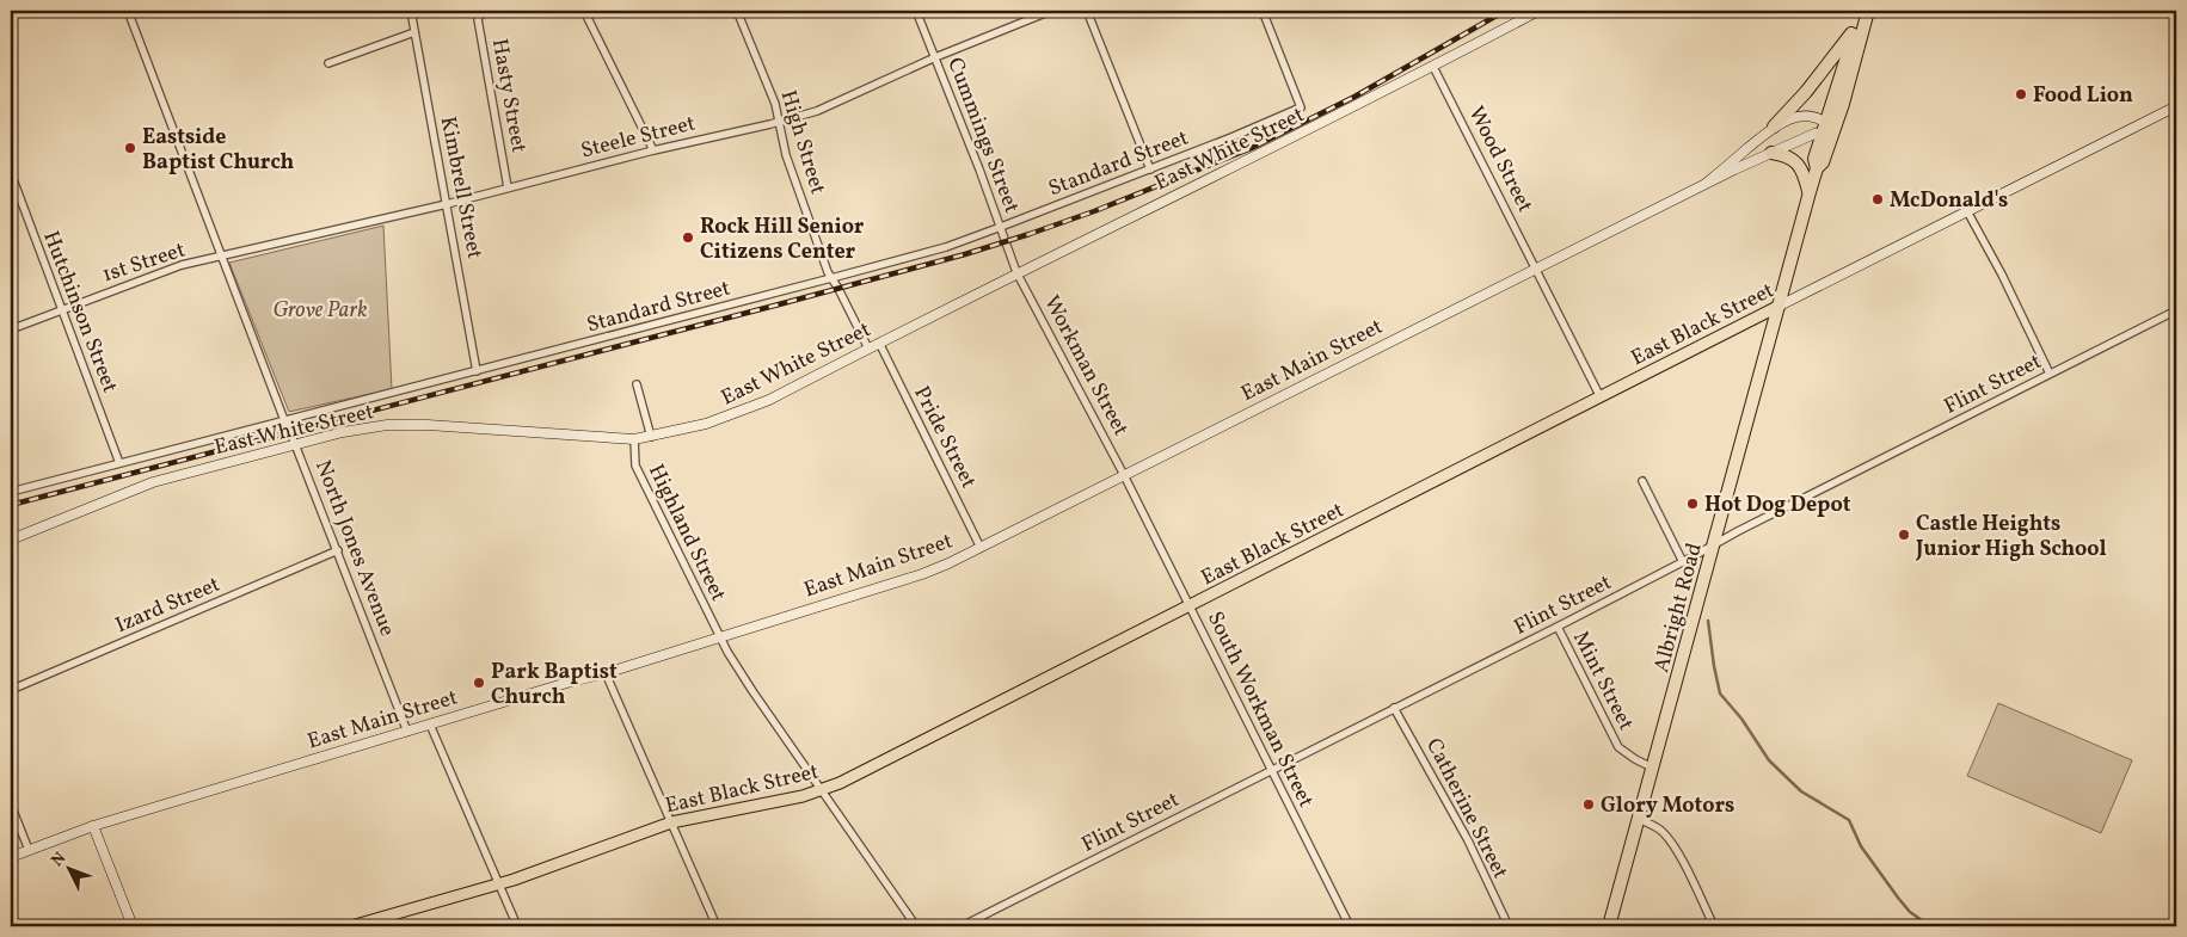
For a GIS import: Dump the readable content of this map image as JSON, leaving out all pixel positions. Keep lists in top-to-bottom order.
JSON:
{
  "streets": {
    "highway": ["Albright Road"],
    "main road": ["East Black Street"],
    "street": [
      "Hasty Street",
      "Cummings Street",
      "Steele Street",
      "High Street",
      "East White Street",
      "Wood Street",
      "Standard Street",
      "Kimbrell Street",
      "1st Street",
      "Hutchinson Street",
      "East Main Street",
      "Workman Street",
      "Flint Street",
      "Pride Street",
      "Highland Street",
      "North Jones Avenue",
      "Izard Street",
      "Mint Street",
      "South Workman Street",
      "Catherine Street"
    ]
  },
  "crossings": [
    ["Hasty Street", "Steele Street"],
    ["Cummings Street", "Steele Street"],
    ["Cummings Street", "East White Street"],
    ["Cummings Street", "Standard Street"],
    ["Cummings Street", "Workman Street"],
    ["Steele Street", "High Street"],
    ["Steele Street", "Kimbrell Street"],
    ["Steele Street", "1st Street"],
    ["Steele Street", "North Jones Avenue"],
    ["High Street", "East White Street"],
    ["High Street", "Standard Street"],
    ["East White Street", "Wood Street"],
    ["East White Street", "Workman Street"],
    ["East White Street", "Pride Street"],
    ["East White Street", "Highland Street"],
    ["East White Street", "North Jones Avenue"],
    ["Wood Street", "East Black Street"],
    ["Wood Street", "East Main Street"],
    ["Standard Street", "Kimbrell Street"],
    ["Standard Street", "Hutchinson Street"],
    ["Standard Street", "North Jones Avenue"],
    ["1st Street", "Hutchinson Street"],
    ["1st Street", "North Jones Avenue"],
    ["East Black Street", "Highland Street"],
    ["East Black Street", "Albright Road"],
    ["East Black Street", "South Workman Street"],
    ["East Main Street", "Workman Street"],
    ["East Main Street", "Pride Street"],
    ["East Main Street", "Highland Street"],
    ["East Main Street", "North Jones Avenue"],
    ["East Main Street", "Albright Road"],
    ["East Main Street", "South Workman Street"],
    ["Workman Street", "South Workman Street"],
    ["Flint Street", "Albright Road"],
    ["Flint Street", "Mint Street"],
    ["Flint Street", "South Workman Street"],
    ["Flint Street", "Catherine Street"],
    ["North Jones Avenue", "Izard Street"],
    ["Albright Road", "Mint Street"]
  ],
  "parks": ["Grove Park"],
  "places": [
    "Food Lion",
    "Eastside Baptist Church",
    "McDonald's",
    "Rock Hill Senior Citizens Center",
    "Hot Dog Depot",
    "Castle Heights Junior High School",
    "Park Baptist Church",
    "Glory Motors"
  ],
  "north": "top left"
}
